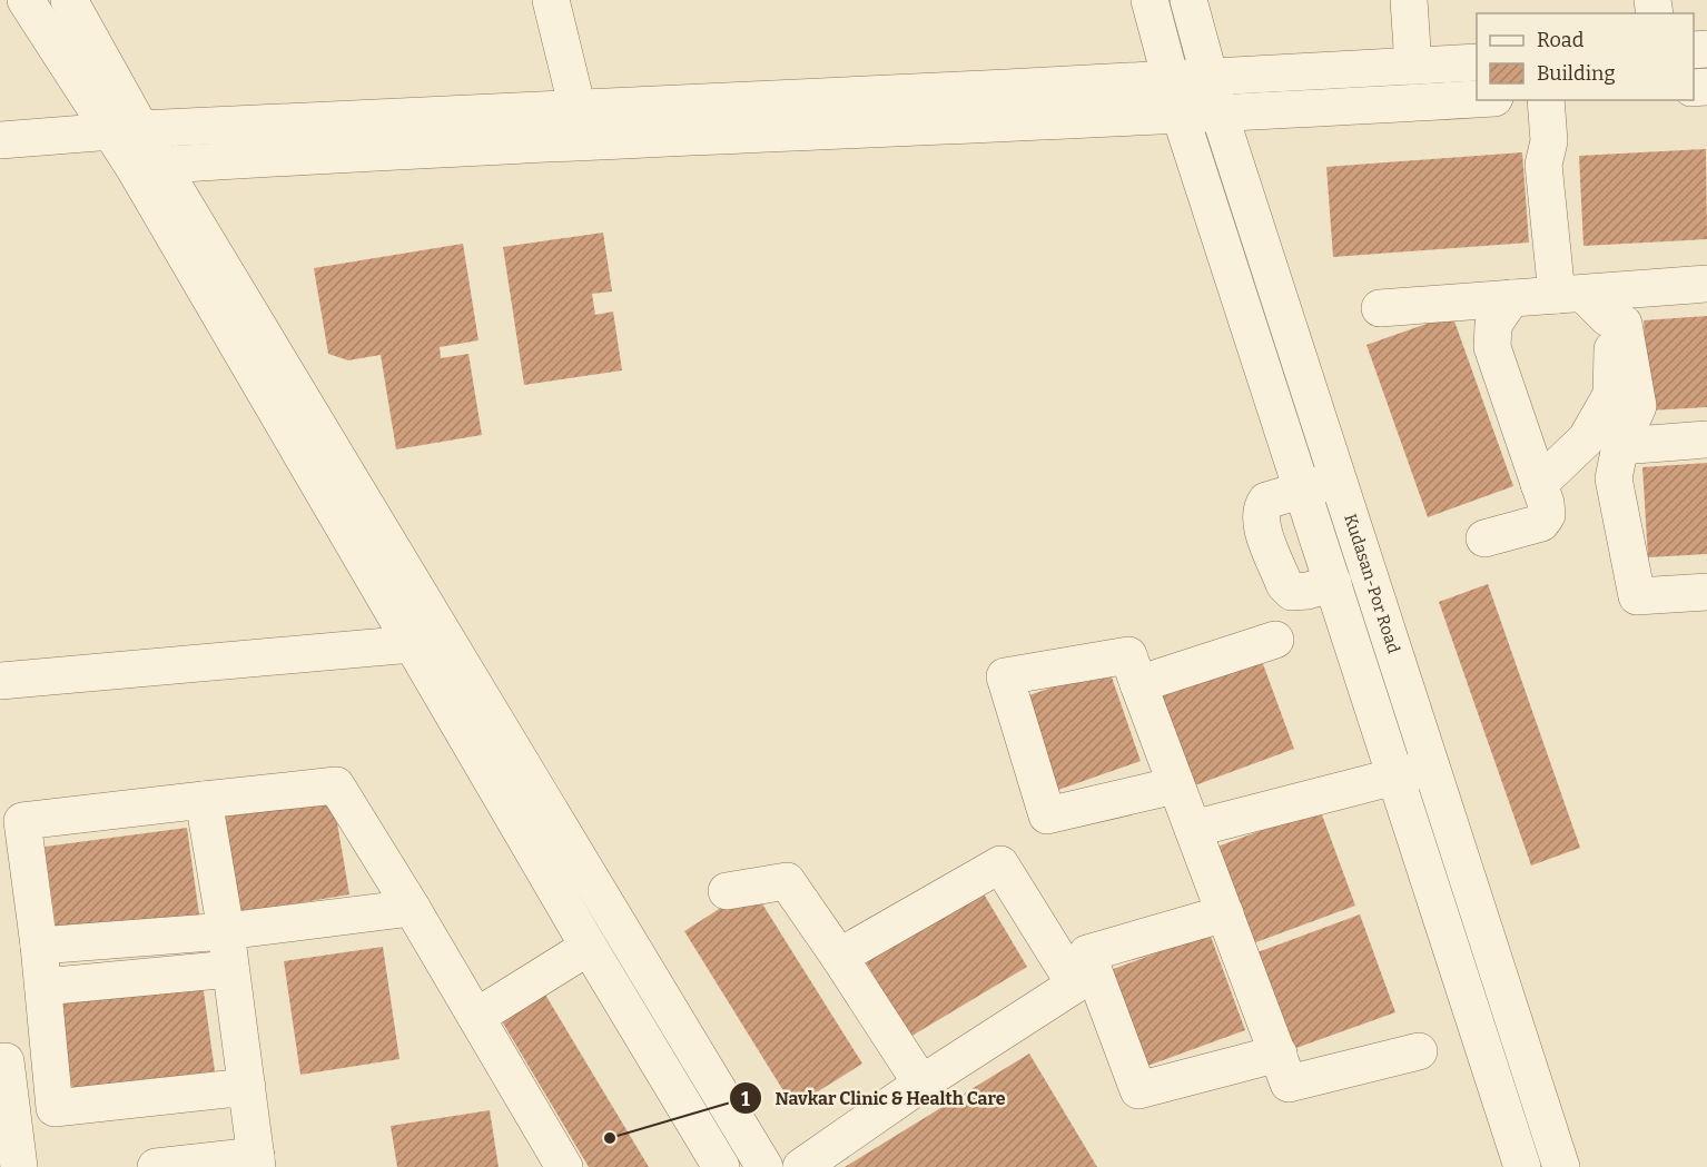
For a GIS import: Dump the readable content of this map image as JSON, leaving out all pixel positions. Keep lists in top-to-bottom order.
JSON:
{
  "streets": {
    "street": ["Kudasan-Por Road"]
  },
  "places": ["Navkar Clinic & Health Care"],
  "legend": ["Road", "Building"]
}
